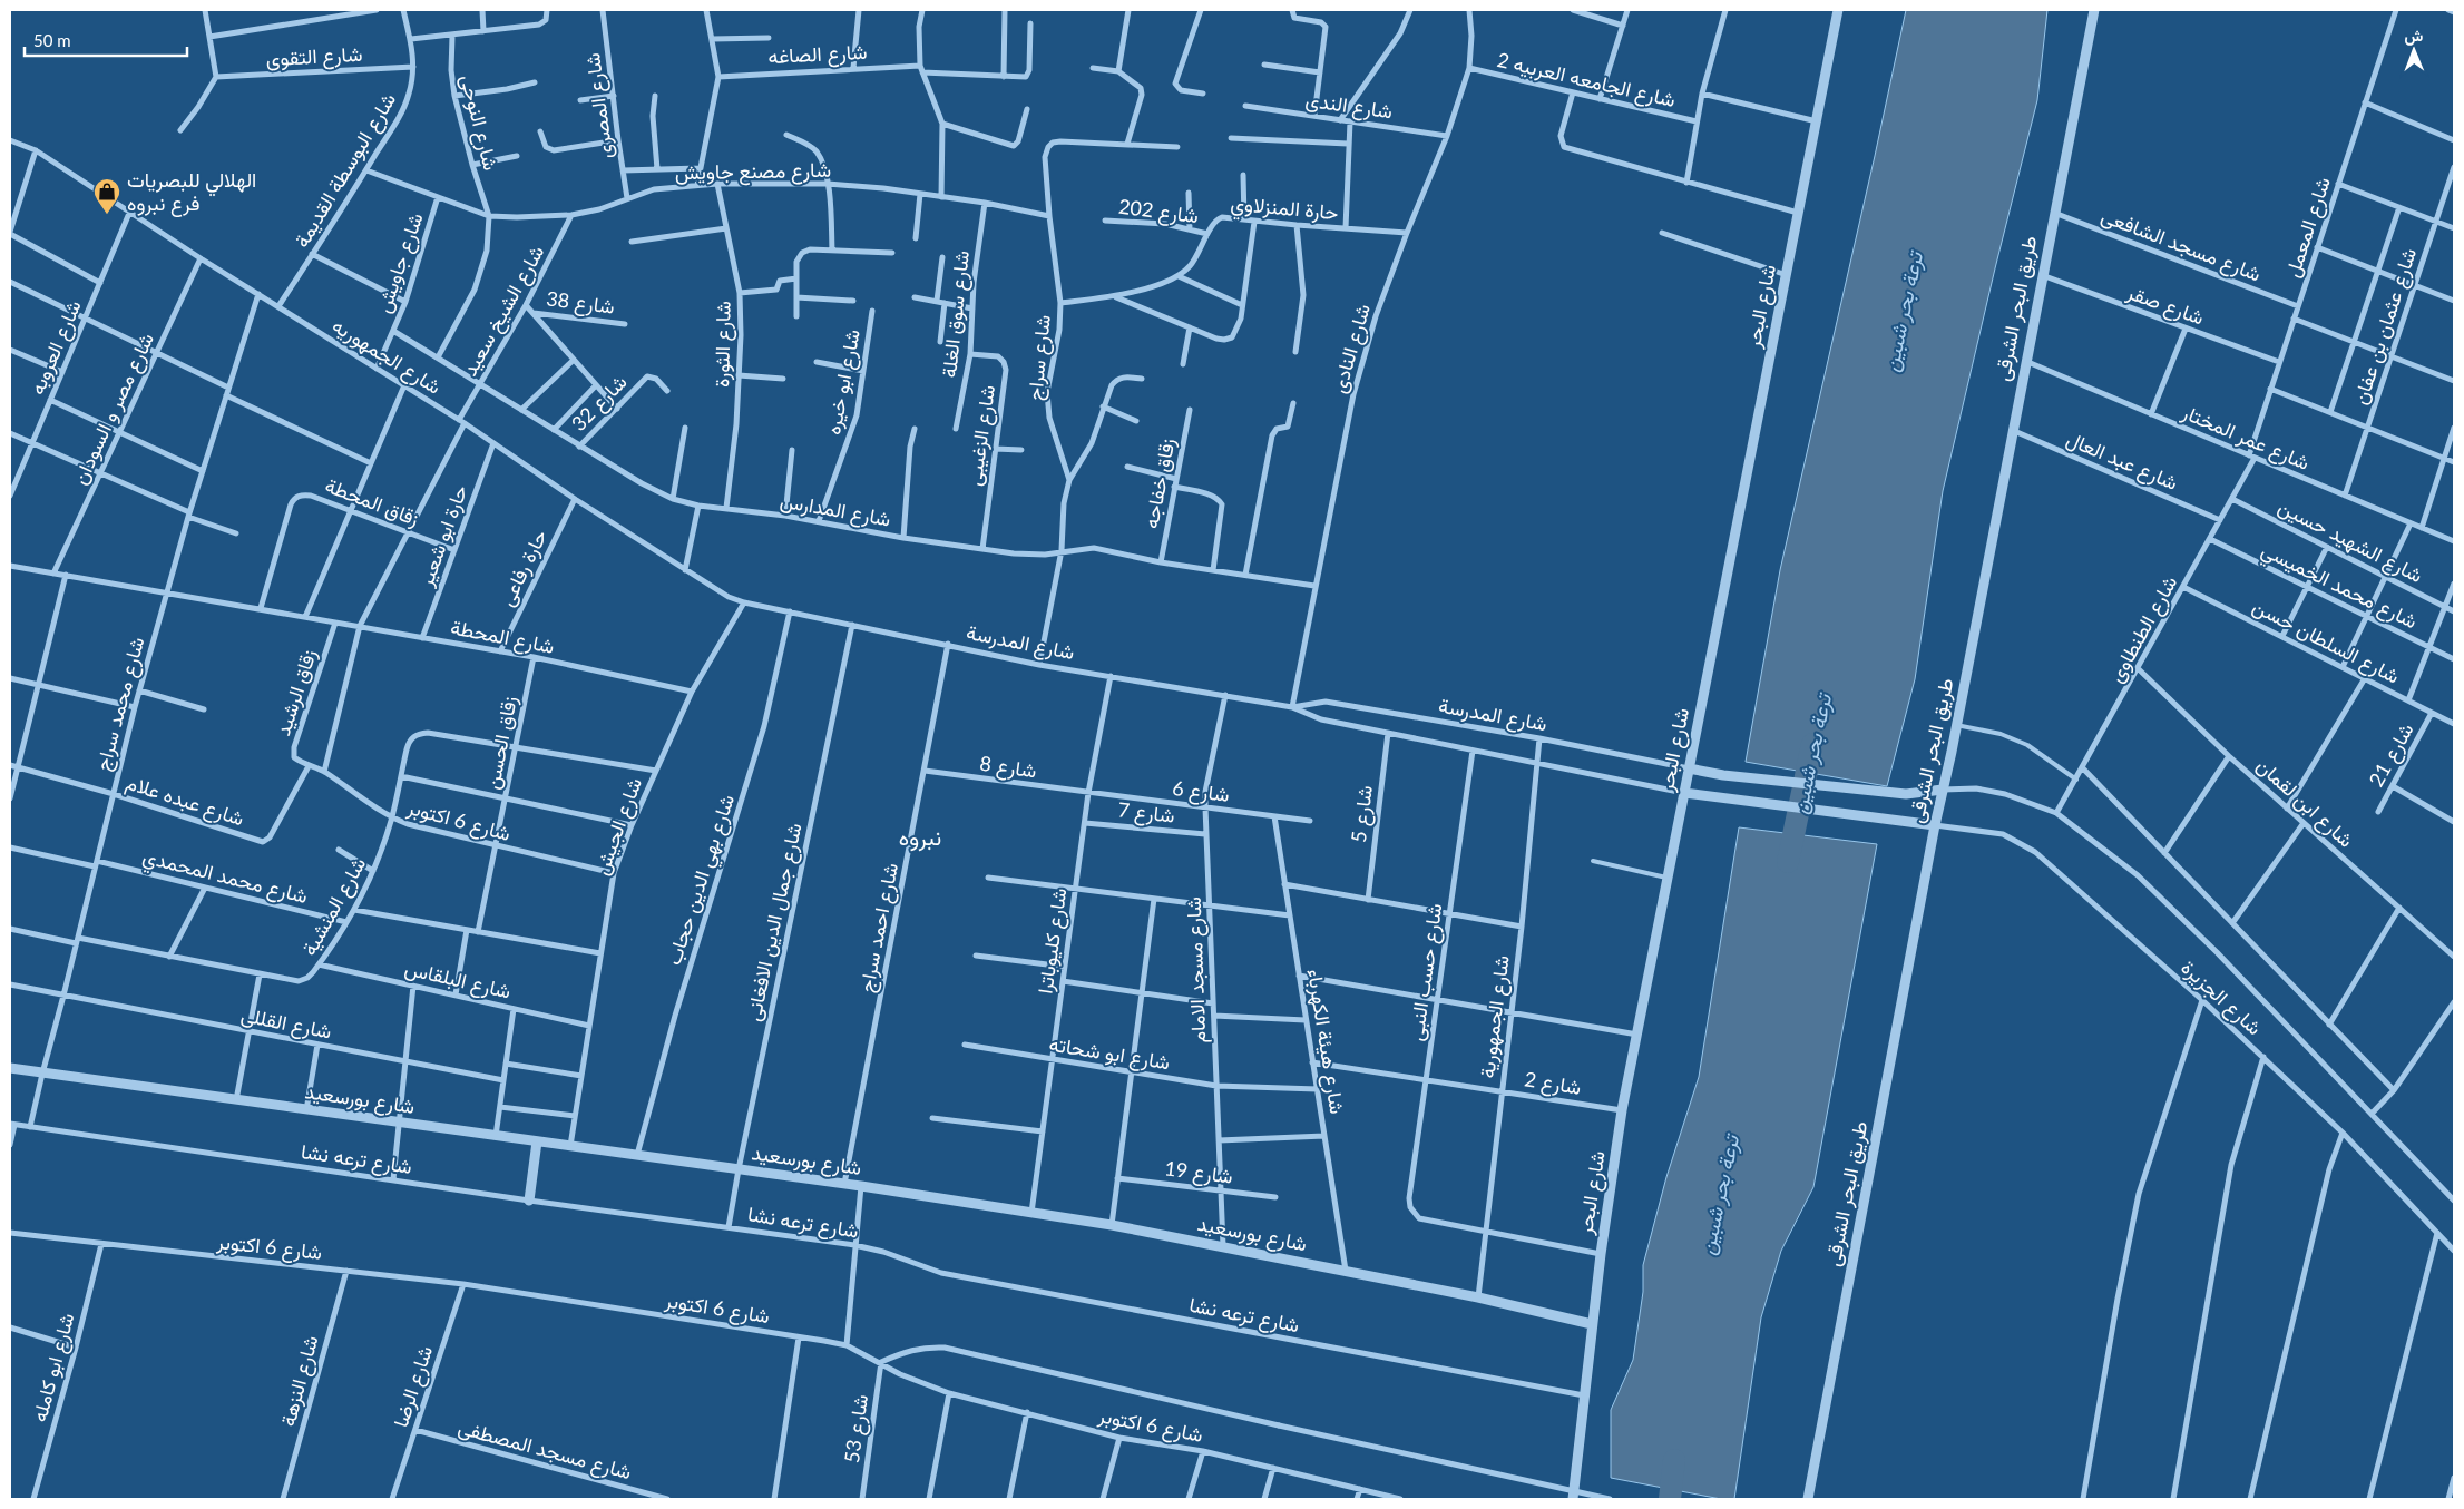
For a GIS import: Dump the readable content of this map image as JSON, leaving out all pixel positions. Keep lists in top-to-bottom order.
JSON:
{
  "streets": {
    "street": [
      "شارع الصاغه",
      "شارع التقوى",
      "شارع الجامعه العربيه 2",
      "شارع المصرى",
      "شارع الندى",
      "شارع النوحى",
      "شارع البوسطة القديمة",
      "شارع مصنع جاويش",
      "حارة المنزلاوي",
      "شارع 202",
      "شارع المعمل",
      "شارع مسجد الشافعى",
      "شارع جاويش",
      "شارع 38",
      "شارع صقر",
      "شارع البحر",
      "طريق البحر الشرقى",
      "شارع الشيخ سعيد",
      "شارع سوق الغلة",
      "شارع عثمان بن عفان",
      "شارع الثورة",
      "شارع العروبه",
      "شارع النادى",
      "شارع الجمهوريه",
      "شارع سراج",
      "شارع ابو خيره",
      "شارع 32",
      "شارع مصر و السودان",
      "شارع الزغيبى",
      "شارع عمر المختار",
      "شارع عبد العال",
      "زقاق خفاجه",
      "زقاق المحطة",
      "شارع المدارس",
      "حارة ابو شعير",
      "شارع الشهيد حسين",
      "حارة رفاعى",
      "شارع محمد الخميسي",
      "شارع الطنطاوى",
      "شارع المحطة",
      "شارع السلطان حسن",
      "شارع المدرسة",
      "زقاق الرشيد",
      "شارع محمد سراج",
      "زقاق الحسن",
      "شارع 21",
      "شارع 8",
      "شارع 6",
      "شارع عبده علام",
      "شارع ابن لقمان",
      "شارع 7",
      "شارع 5",
      "شارع 6 اكتوبر",
      "شارع الجيش",
      "شارع محمد المحمدي",
      "شارع بهي الدين حجاب",
      "شارع المنشية",
      "شارع جمال الدين الافغانى",
      "شارع احمد سراج",
      "شارع كليوباترا",
      "شارع مسجد الامام",
      "شارع حسب النبى",
      "شارع البلقاس",
      "شارع الجزيرة",
      "شارع الجمهورية",
      "شارع القللى",
      "شارع هيئة الكهرباء",
      "شارع ابو شحاته",
      "شارع 2",
      "شارع بورسعيد",
      "شارع ترعه نشا",
      "شارع 19",
      "شارع ابو كامله",
      "شارع النزهة",
      "شارع الرضا",
      "شارع 53",
      "شارع مسجد المصطفى"
    ]
  },
  "crossings": [
    ["شارع التقوى", "شارع البوسطة القديمة"],
    ["شارع الجامعه العربيه 2", "شارع النادى"],
    ["شارع المصرى", "شارع مصنع جاويش"],
    ["شارع الندى", "شارع النادى"],
    ["شارع النوحى", "شارع مصنع جاويش"],
    ["شارع البوسطة القديمة", "شارع مصنع جاويش"],
    ["شارع البوسطة القديمة", "شارع الجمهوريه"],
    ["شارع مصنع جاويش", "شارع جاويش"],
    ["شارع مصنع جاويش", "شارع الشيخ سعيد"],
    ["شارع مصنع جاويش", "شارع سوق الغلة"],
    ["شارع مصنع جاويش", "شارع الثورة"],
    ["شارع مصنع جاويش", "شارع سراج"],
    ["حارة المنزلاوي", "شارع 202"],
    ["حارة المنزلاوي", "شارع النادى"],
    ["حارة المنزلاوي", "شارع سراج"],
    ["شارع المعمل", "شارع مسجد الشافعى"],
    ["شارع المعمل", "شارع صقر"],
    ["شارع المعمل", "شارع عمر المختار"],
    ["شارع المعمل", "شارع الطنطاوى"],
    ["شارع مسجد الشافعى", "طريق البحر الشرقى"],
    ["شارع جاويش", "شارع الجمهوريه"],
    ["شارع جاويش", "شارع المدارس"],
    ["شارع صقر", "طريق البحر الشرقى"],
    ["شارع البحر", "شارع المدرسة"],
    ["شارع البحر", "شارع 2"],
    ["شارع البحر", "شارع بورسعيد"],
    ["شارع البحر", "شارع ترعه نشا"],
    ["طريق البحر الشرقى", "شارع عمر المختار"],
    ["طريق البحر الشرقى", "شارع عبد العال"],
    ["طريق البحر الشرقى", "شارع الجزيرة"],
    ["شارع الشيخ سعيد", "شارع الجمهوريه"],
    ["شارع الشيخ سعيد", "زقاق المحطة"],
    ["شارع الشيخ سعيد", "شارع المدارس"],
    ["شارع الشيخ سعيد", "شارع المحطة"],
    ["شارع الشيخ سعيد", "شارع 6 اكتوبر"],
    ["شارع سوق الغلة", "شارع الزغيبى"],
    ["شارع عثمان بن عفان", "شارع عمر المختار"],
    ["شارع الثورة", "شارع المدارس"],
    ["شارع العروبه", "شارع الجمهوريه"],
    ["شارع النادى", "شارع المدارس"],
    ["شارع النادى", "شارع المدرسة"],
    ["شارع الجمهوريه", "شارع مصر و السودان"],
    ["شارع الجمهوريه", "حارة ابو شعير"],
    ["شارع الجمهوريه", "حارة رفاعى"],
    ["شارع الجمهوريه", "شارع المدرسة"],
    ["شارع الجمهوريه", "شارع محمد سراج"],
    ["شارع الجمهوريه", "شارع الجيش"],
    ["شارع سراج", "شارع المدارس"],
    ["شارع سراج", "شارع المدرسة"],
    ["شارع ابو خيره", "شارع المدارس"],
    ["شارع 32", "شارع المدارس"],
    ["شارع مصر و السودان", "شارع المحطة"],
    ["شارع الزغيبى", "شارع المدارس"],
    ["شارع عمر المختار", "شارع الطنطاوى"],
    ["شارع عبد العال", "شارع الطنطاوى"],
    ["زقاق خفاجه", "شارع المدارس"],
    ["زقاق المحطة", "حارة ابو شعير"],
    ["زقاق المحطة", "شارع المحطة"],
    ["حارة ابو شعير", "شارع المحطة"],
    ["شارع الشهيد حسين", "شارع الطنطاوى"],
    ["حارة رفاعى", "شارع المحطة"],
    ["شارع محمد الخميسي", "شارع الطنطاوى"],
    ["شارع الطنطاوى", "شارع السلطان حسن"],
    ["شارع الطنطاوى", "شارع ابن لقمان"],
    ["شارع الطنطاوى", "شارع الجزيرة"],
    ["شارع المحطة", "زقاق الرشيد"],
    ["شارع المحطة", "شارع محمد سراج"],
    ["شارع المحطة", "زقاق الحسن"],
    ["شارع المحطة", "شارع الجيش"],
    ["شارع السلطان حسن", "شارع 21"],
    ["شارع المدرسة", "شارع 5"],
    ["شارع المدرسة", "شارع الجيش"],
    ["شارع المدرسة", "شارع بهي الدين حجاب"],
    ["شارع المدرسة", "شارع جمال الدين الافغانى"],
    ["شارع المدرسة", "شارع احمد سراج"],
    ["شارع المدرسة", "شارع كليوباترا"],
    ["شارع المدرسة", "شارع مسجد الامام"],
    ["شارع المدرسة", "شارع حسب النبى"],
    ["شارع المدرسة", "شارع الجمهورية"],
    ["زقاق الرشيد", "شارع عبده علام"],
    ["زقاق الرشيد", "شارع 6 اكتوبر"],
    ["شارع محمد سراج", "شارع عبده علام"],
    ["شارع محمد سراج", "شارع محمد المحمدي"],
    ["شارع محمد سراج", "شارع المنشية"],
    ["شارع محمد سراج", "شارع القللى"],
    ["شارع محمد سراج", "شارع بورسعيد"],
    ["شارع محمد سراج", "شارع ترعه نشا"],
    ["زقاق الحسن", "شارع 6 اكتوبر"],
    ["زقاق الحسن", "شارع المنشية"],
    ["شارع 8", "شارع 6"],
    ["شارع 8", "شارع احمد سراج"],
    ["شارع 8", "شارع كليوباترا"],
    ["شارع 6", "شارع كليوباترا"],
    ["شارع 6", "شارع مسجد الامام"],
    ["شارع 6", "شارع هيئة الكهرباء"],
    ["شارع عبده علام", "شارع 6 اكتوبر"],
    ["شارع 7", "شارع كليوباترا"],
    ["شارع 7", "شارع مسجد الامام"],
    ["شارع 6 اكتوبر", "شارع الجيش"],
    ["شارع 6 اكتوبر", "شارع المنشية"],
    ["شارع 6 اكتوبر", "شارع ابو كامله"],
    ["شارع 6 اكتوبر", "شارع النزهة"],
    ["شارع 6 اكتوبر", "شارع الرضا"],
    ["شارع 6 اكتوبر", "شارع 53"],
    ["شارع الجيش", "شارع البلقاس"],
    ["شارع الجيش", "شارع بورسعيد"],
    ["شارع محمد المحمدي", "شارع المنشية"],
    ["شارع بهي الدين حجاب", "شارع بورسعيد"],
    ["شارع المنشية", "شارع البلقاس"],
    ["شارع جمال الدين الافغانى", "شارع بورسعيد"],
    ["شارع جمال الدين الافغانى", "شارع ترعه نشا"],
    ["شارع احمد سراج", "شارع بورسعيد"],
    ["شارع كليوباترا", "شارع ابو شحاته"],
    ["شارع كليوباترا", "شارع بورسعيد"],
    ["شارع مسجد الامام", "شارع ابو شحاته"],
    ["شارع مسجد الامام", "شارع بورسعيد"],
    ["شارع مسجد الامام", "شارع 19"],
    ["شارع حسب النبى", "شارع الجمهورية"],
    ["شارع حسب النبى", "شارع 2"],
    ["شارع الجمهورية", "شارع 2"],
    ["شارع الجمهورية", "شارع بورسعيد"],
    ["شارع هيئة الكهرباء", "شارع ابو شحاته"],
    ["شارع هيئة الكهرباء", "شارع 2"],
    ["شارع هيئة الكهرباء", "شارع بورسعيد"],
    ["شارع الرضا", "شارع مسجد المصطفى"]
  ],
  "districts": ["نبروه"],
  "water": ["ترعة بحر شبين"],
  "places": {
    "shop": ["الهلالي للبصريات فرع نبروه"]
  },
  "scale_bar": "50 m",
  "north": "top"
}
